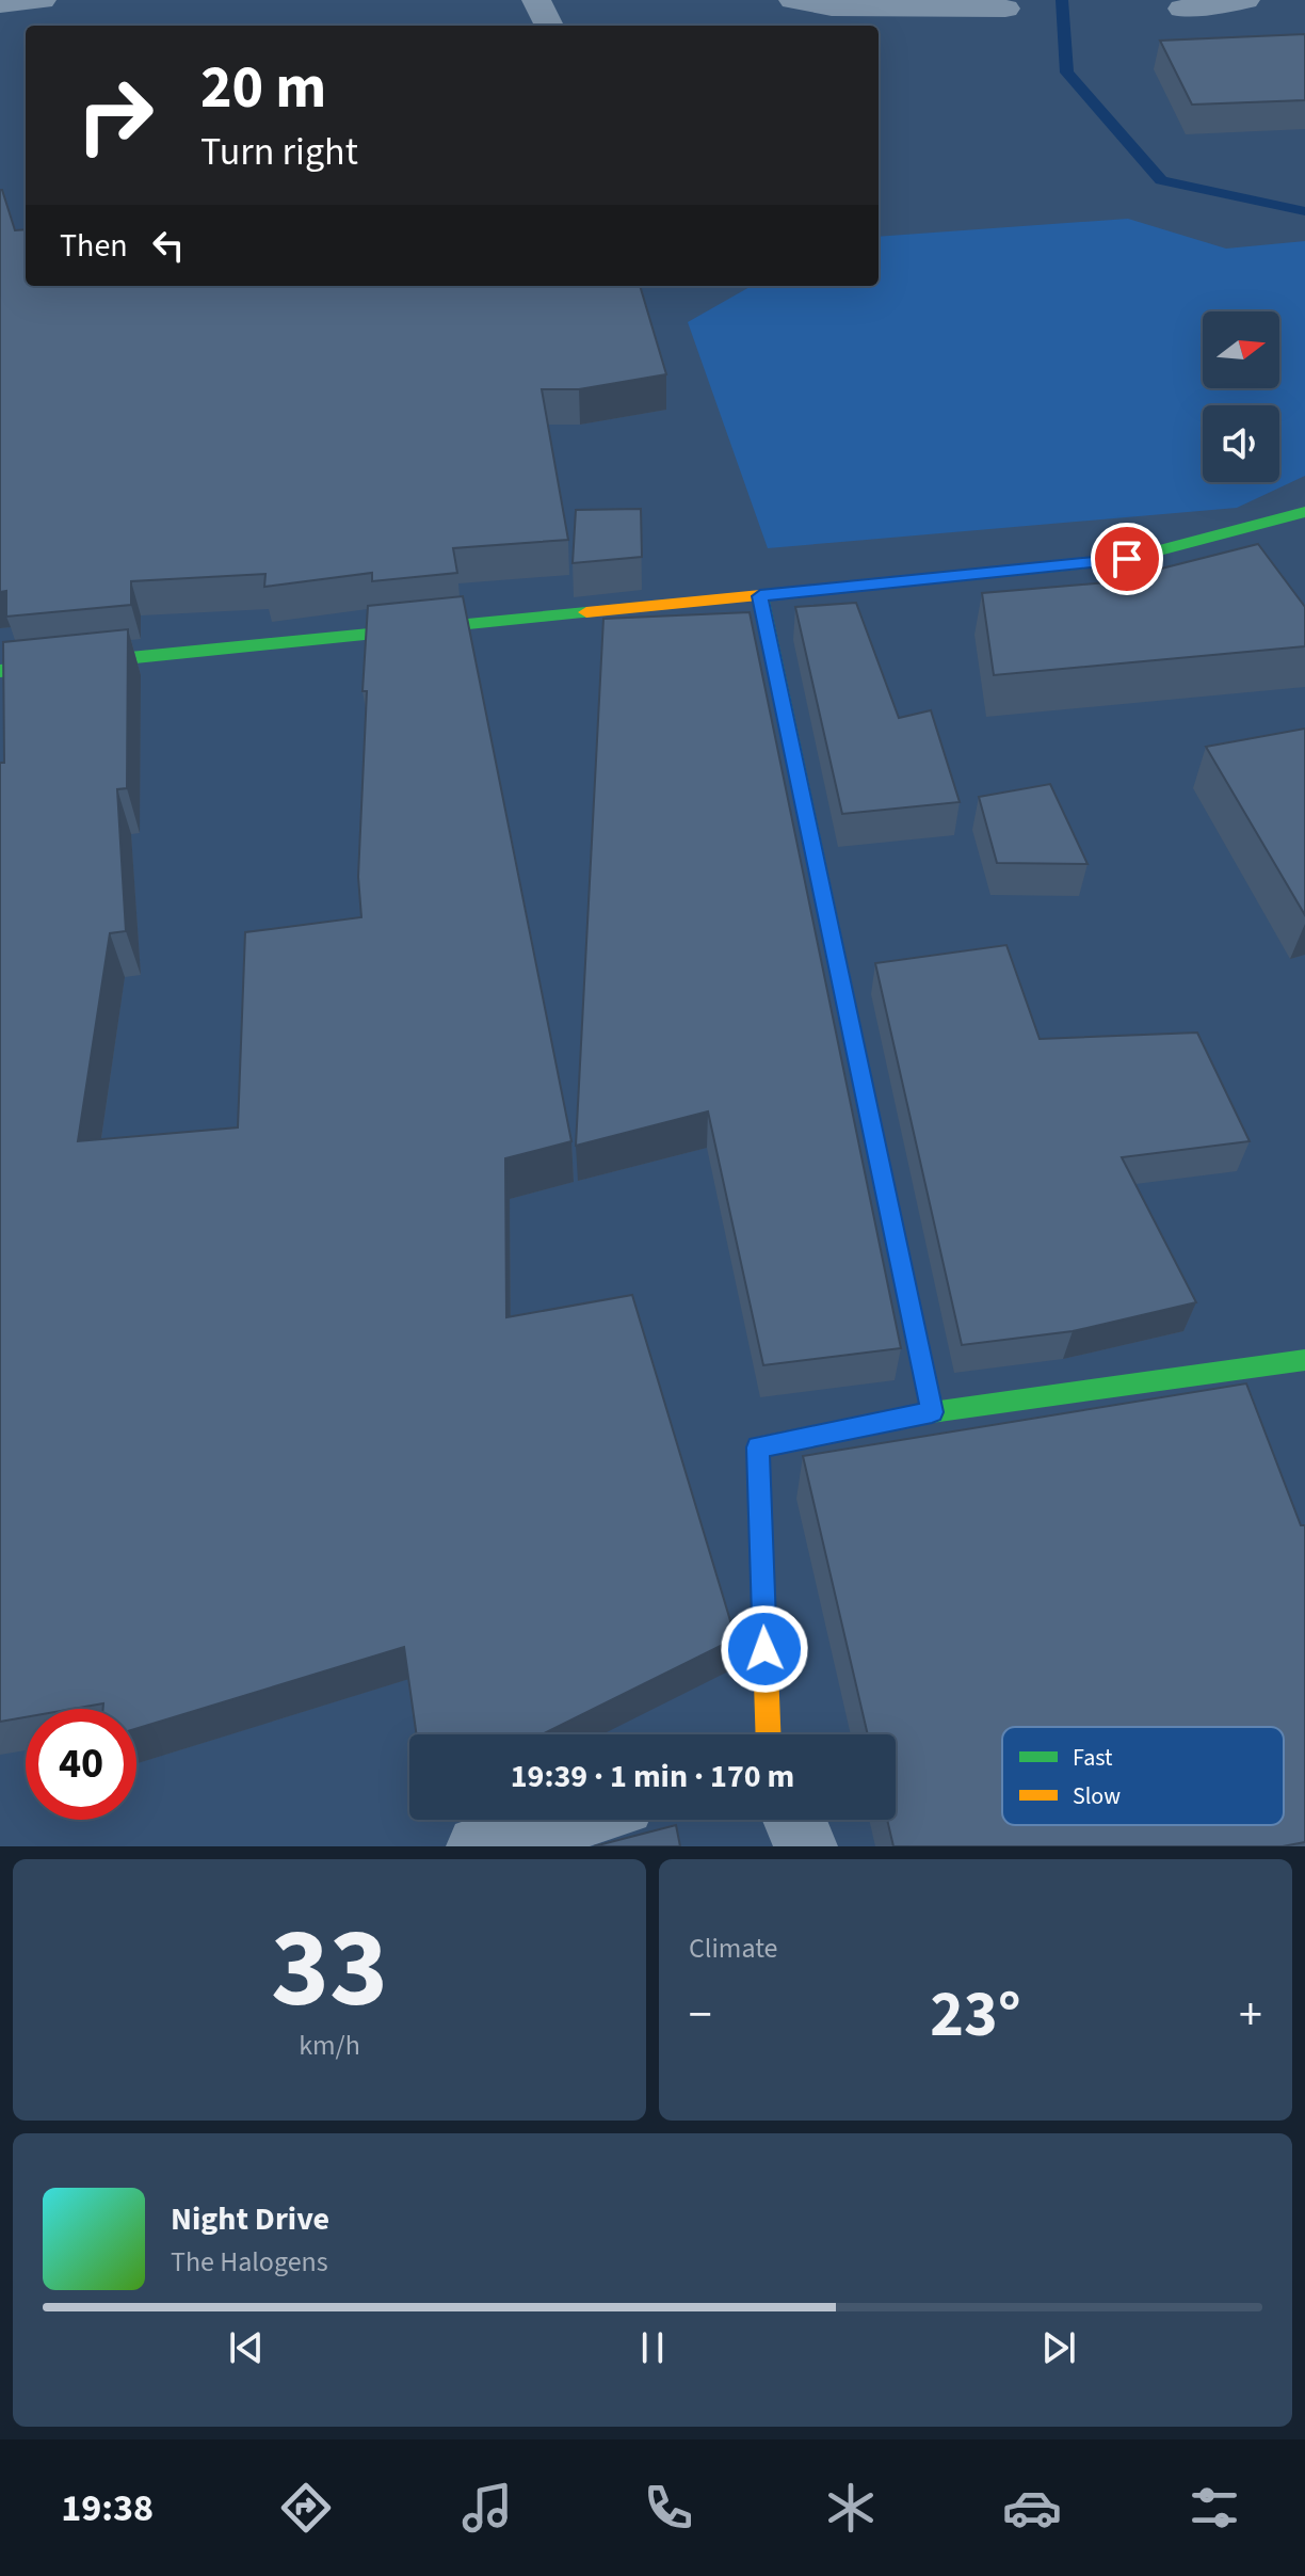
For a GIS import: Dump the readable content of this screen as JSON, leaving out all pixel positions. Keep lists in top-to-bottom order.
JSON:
{
  "legend": ["Fast", "Slow"],
  "north": "right",
  "page": {
    "turn": ["20 m", "Turn right"],
    "then": "Then",
    "limit": "40",
    "trip": "19:39 · 1 min · 170 m",
    "tile": [
      ["33", "km/h"],
      "Climate"
    ],
    "heat": ["−", "23°", "+"],
    "song": ["Night Drive", "The Halogens"],
    "tabs": "19:38"
  }
}
